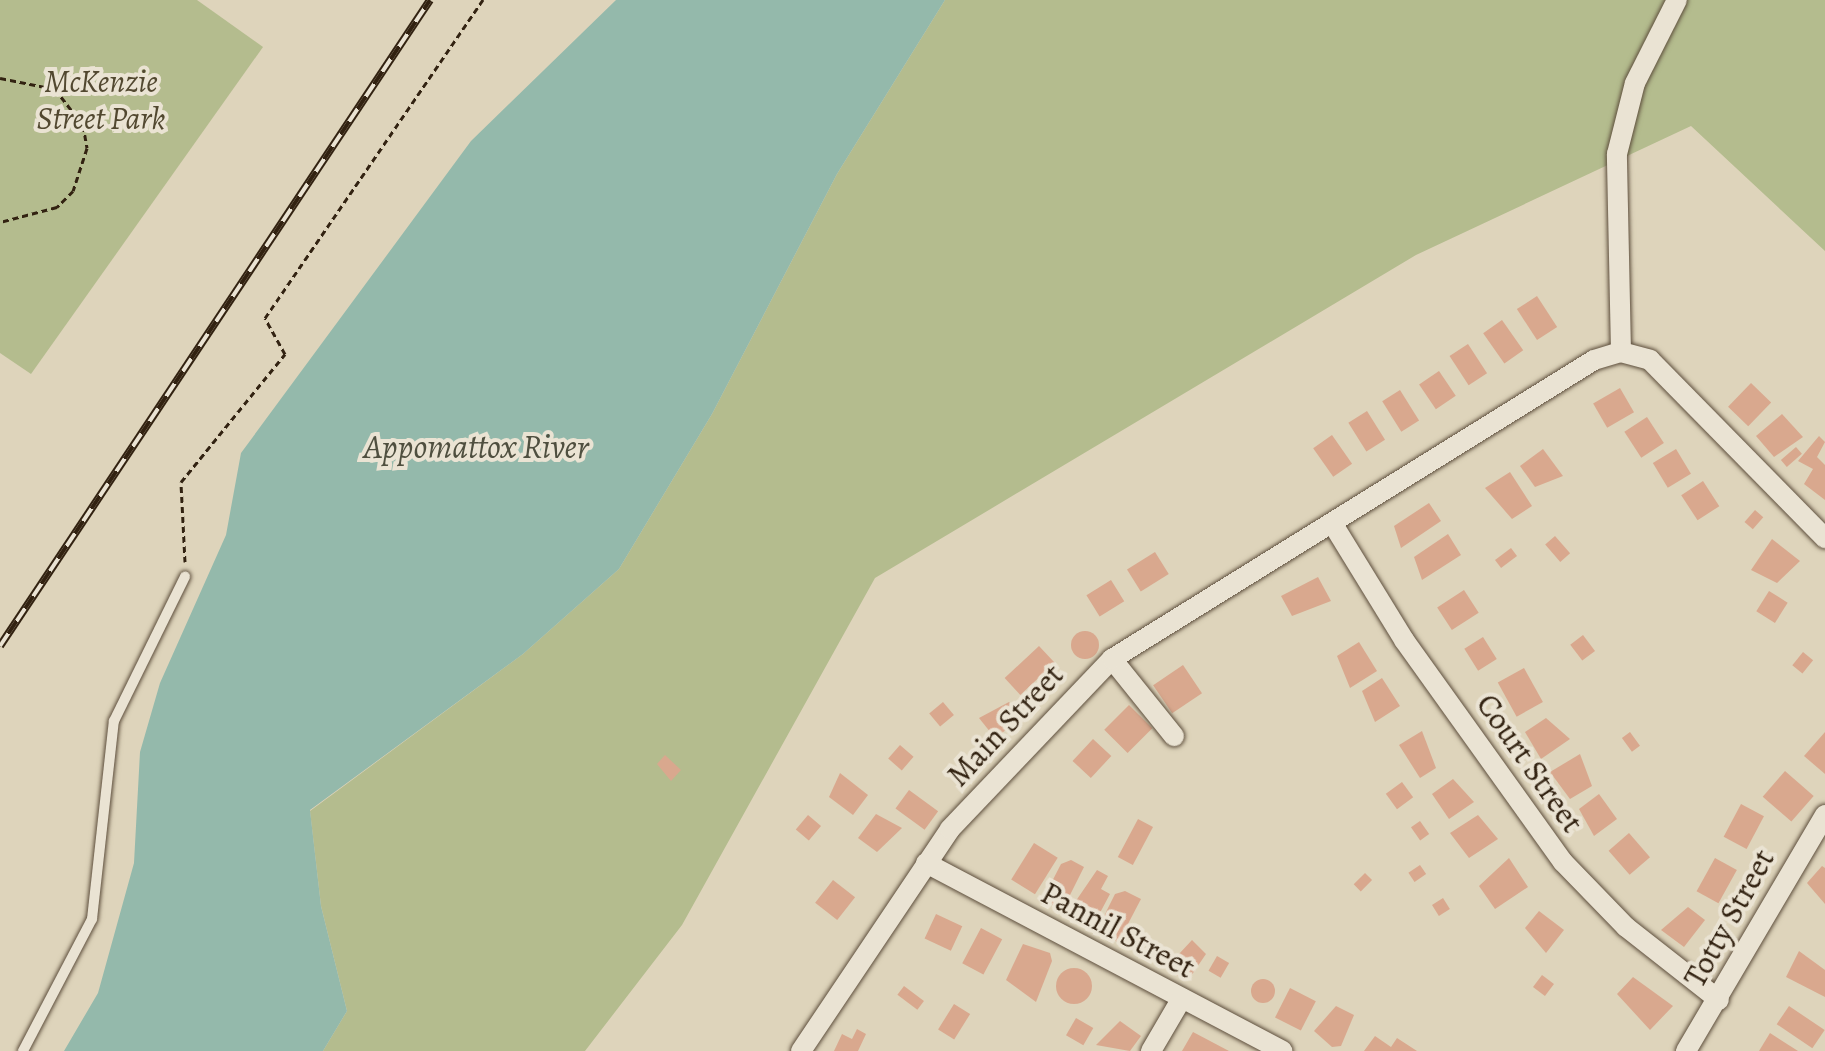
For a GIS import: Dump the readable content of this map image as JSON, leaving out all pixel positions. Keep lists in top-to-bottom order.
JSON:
{
  "streets": {
    "street": [
      "Main Street",
      "Court Street",
      "Totty Street",
      "Pannil Street"
    ]
  },
  "crossings": [
    ["Main Street", "Court Street"],
    ["Main Street", "Pannil Street"],
    ["Court Street", "Totty Street"]
  ],
  "water": ["Appomattox River"],
  "parks": ["McKenzie Street Park"]
}
